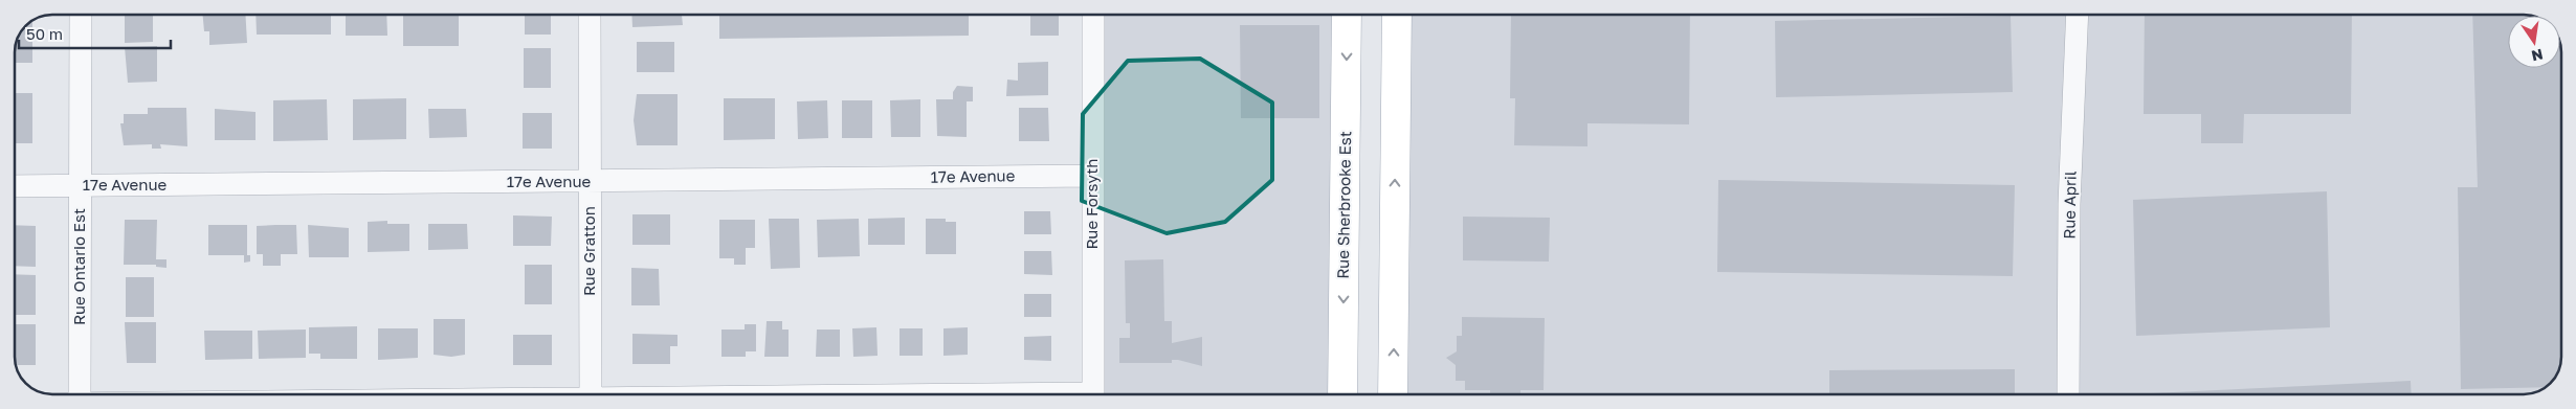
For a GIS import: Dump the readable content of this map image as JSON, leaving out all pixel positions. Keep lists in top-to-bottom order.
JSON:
{
  "streets": {
    "main road": ["Rue Sherbrooke Est"],
    "street": [
      "17e Avenue",
      "Rue Forsyth",
      "Rue April",
      "Rue Gratton",
      "Rue Ontario Est"
    ]
  },
  "crossings": [
    ["17e Avenue", "Rue Forsyth"],
    ["17e Avenue", "Rue Gratton"],
    ["17e Avenue", "Rue Ontario Est"]
  ],
  "scale_bar": "50 m",
  "north": "bottom"
}
